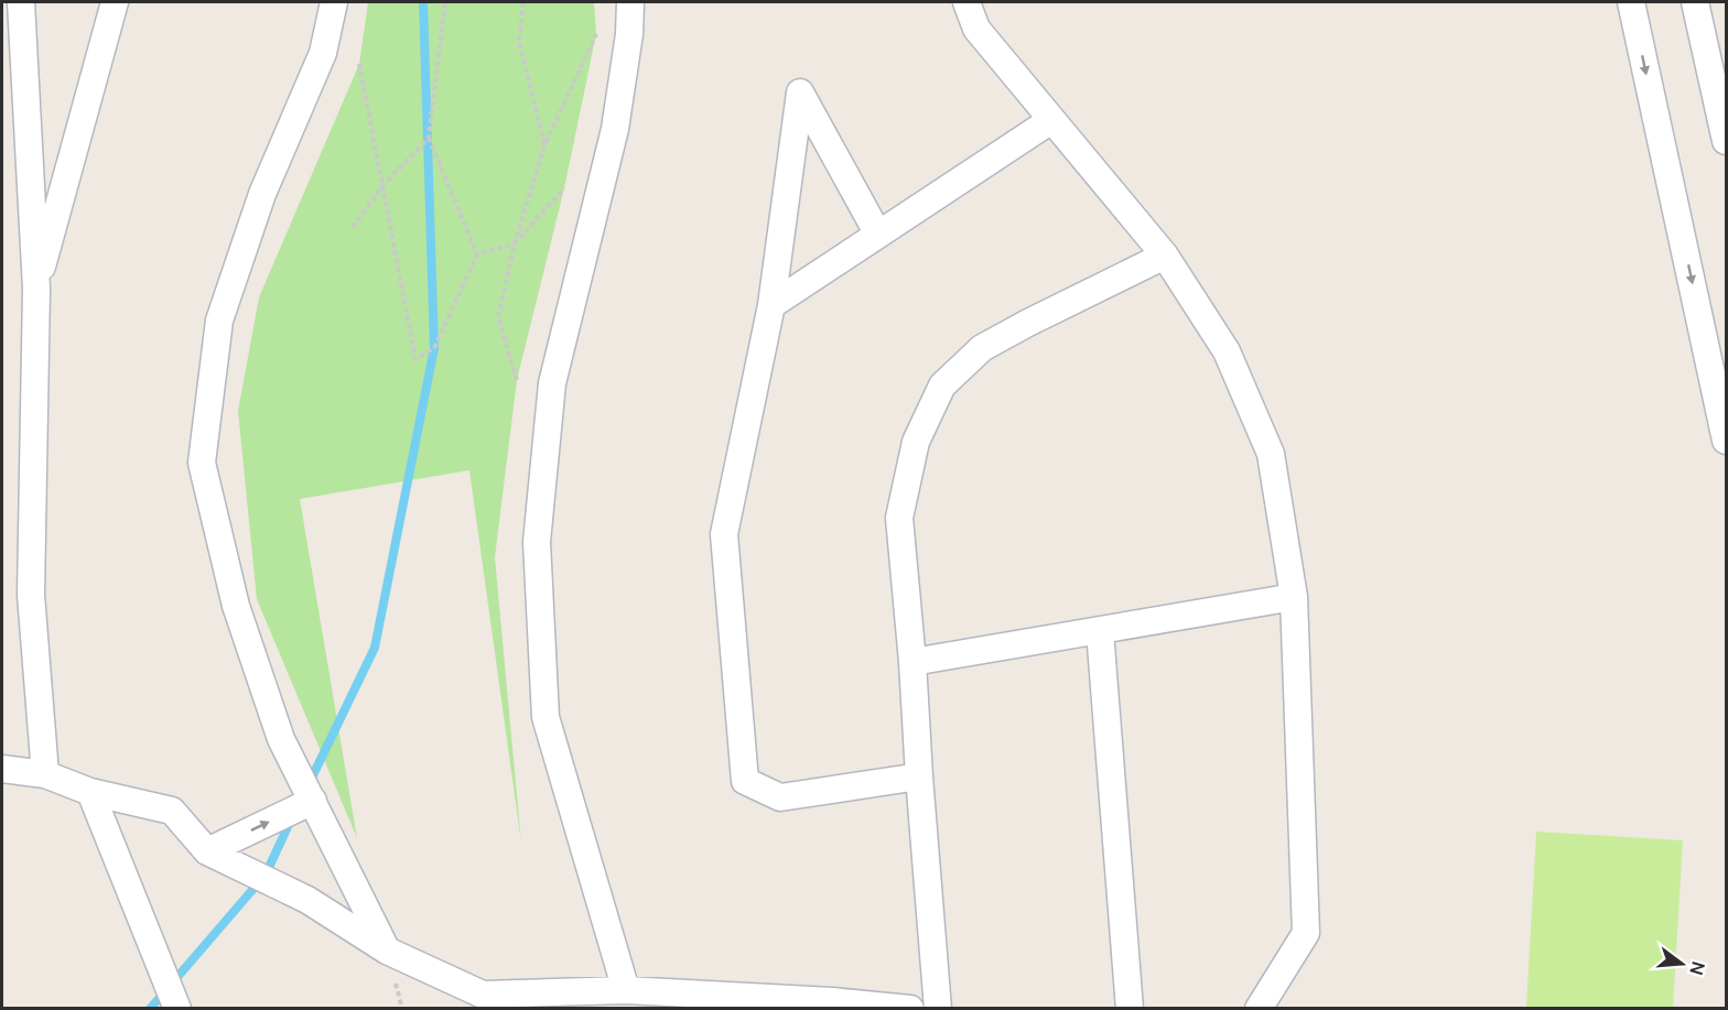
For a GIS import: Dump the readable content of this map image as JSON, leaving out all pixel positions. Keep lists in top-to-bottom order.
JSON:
{
  "north": "right"
}
